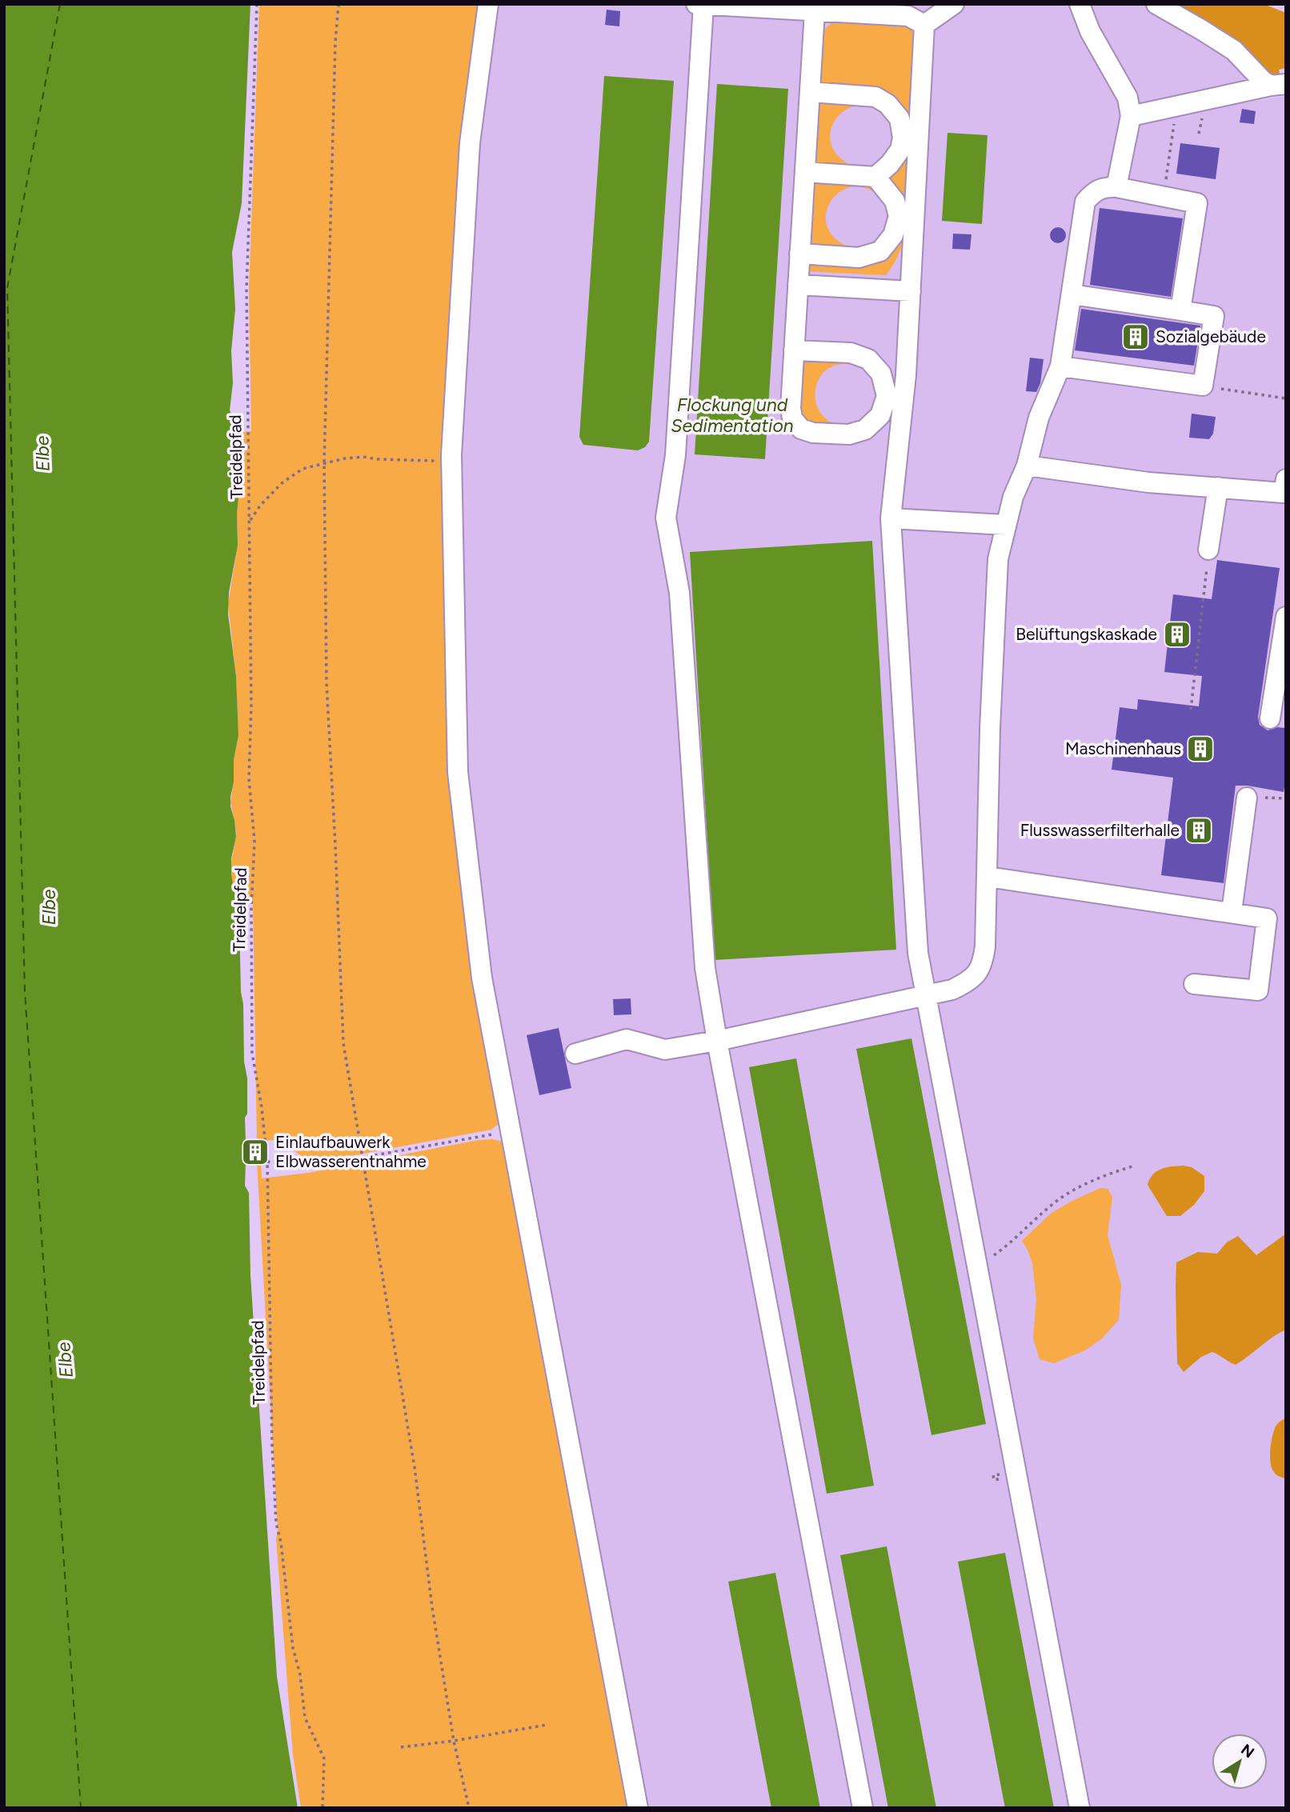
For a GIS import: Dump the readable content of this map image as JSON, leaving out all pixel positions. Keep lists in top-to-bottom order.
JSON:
{
  "streets": {
    "path": ["Treidelpfad"]
  },
  "water": ["Flockung und Sedimentation", "Elbe"],
  "places": {
    "building": [
      "Sozialgebäude",
      "Belüftungskaskade",
      "Maschinenhaus",
      "Flusswasserfilterhalle",
      "Einlaufbauwerk Elbwasserentnahme"
    ]
  },
  "north": "top right"
}
